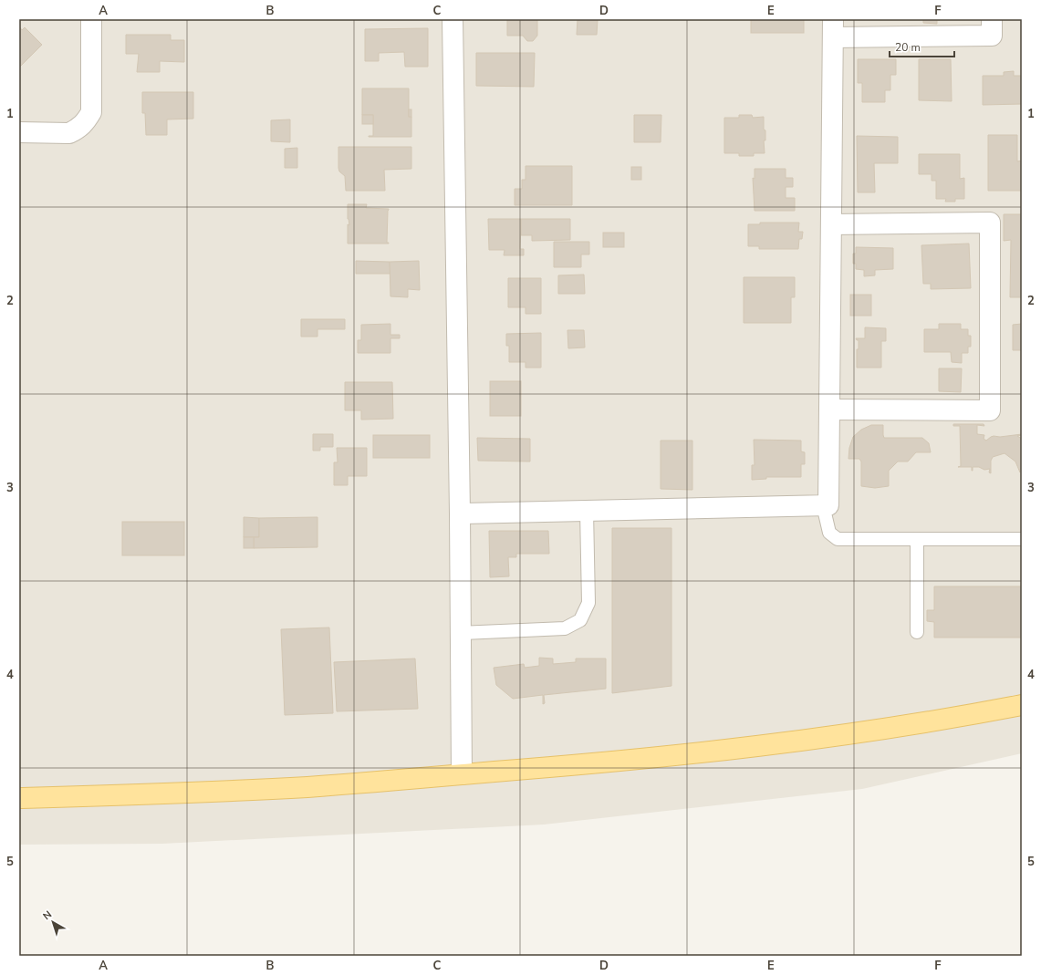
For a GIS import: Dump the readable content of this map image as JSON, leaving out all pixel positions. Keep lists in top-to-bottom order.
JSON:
{
  "scale_bar": "20 m",
  "north": "top left",
  "grid": {
    "columns": [
      "A",
      "B",
      "C",
      "D",
      "E",
      "F"
    ],
    "rows": [
      "1",
      "2",
      "3",
      "4",
      "5"
    ]
  }
}
